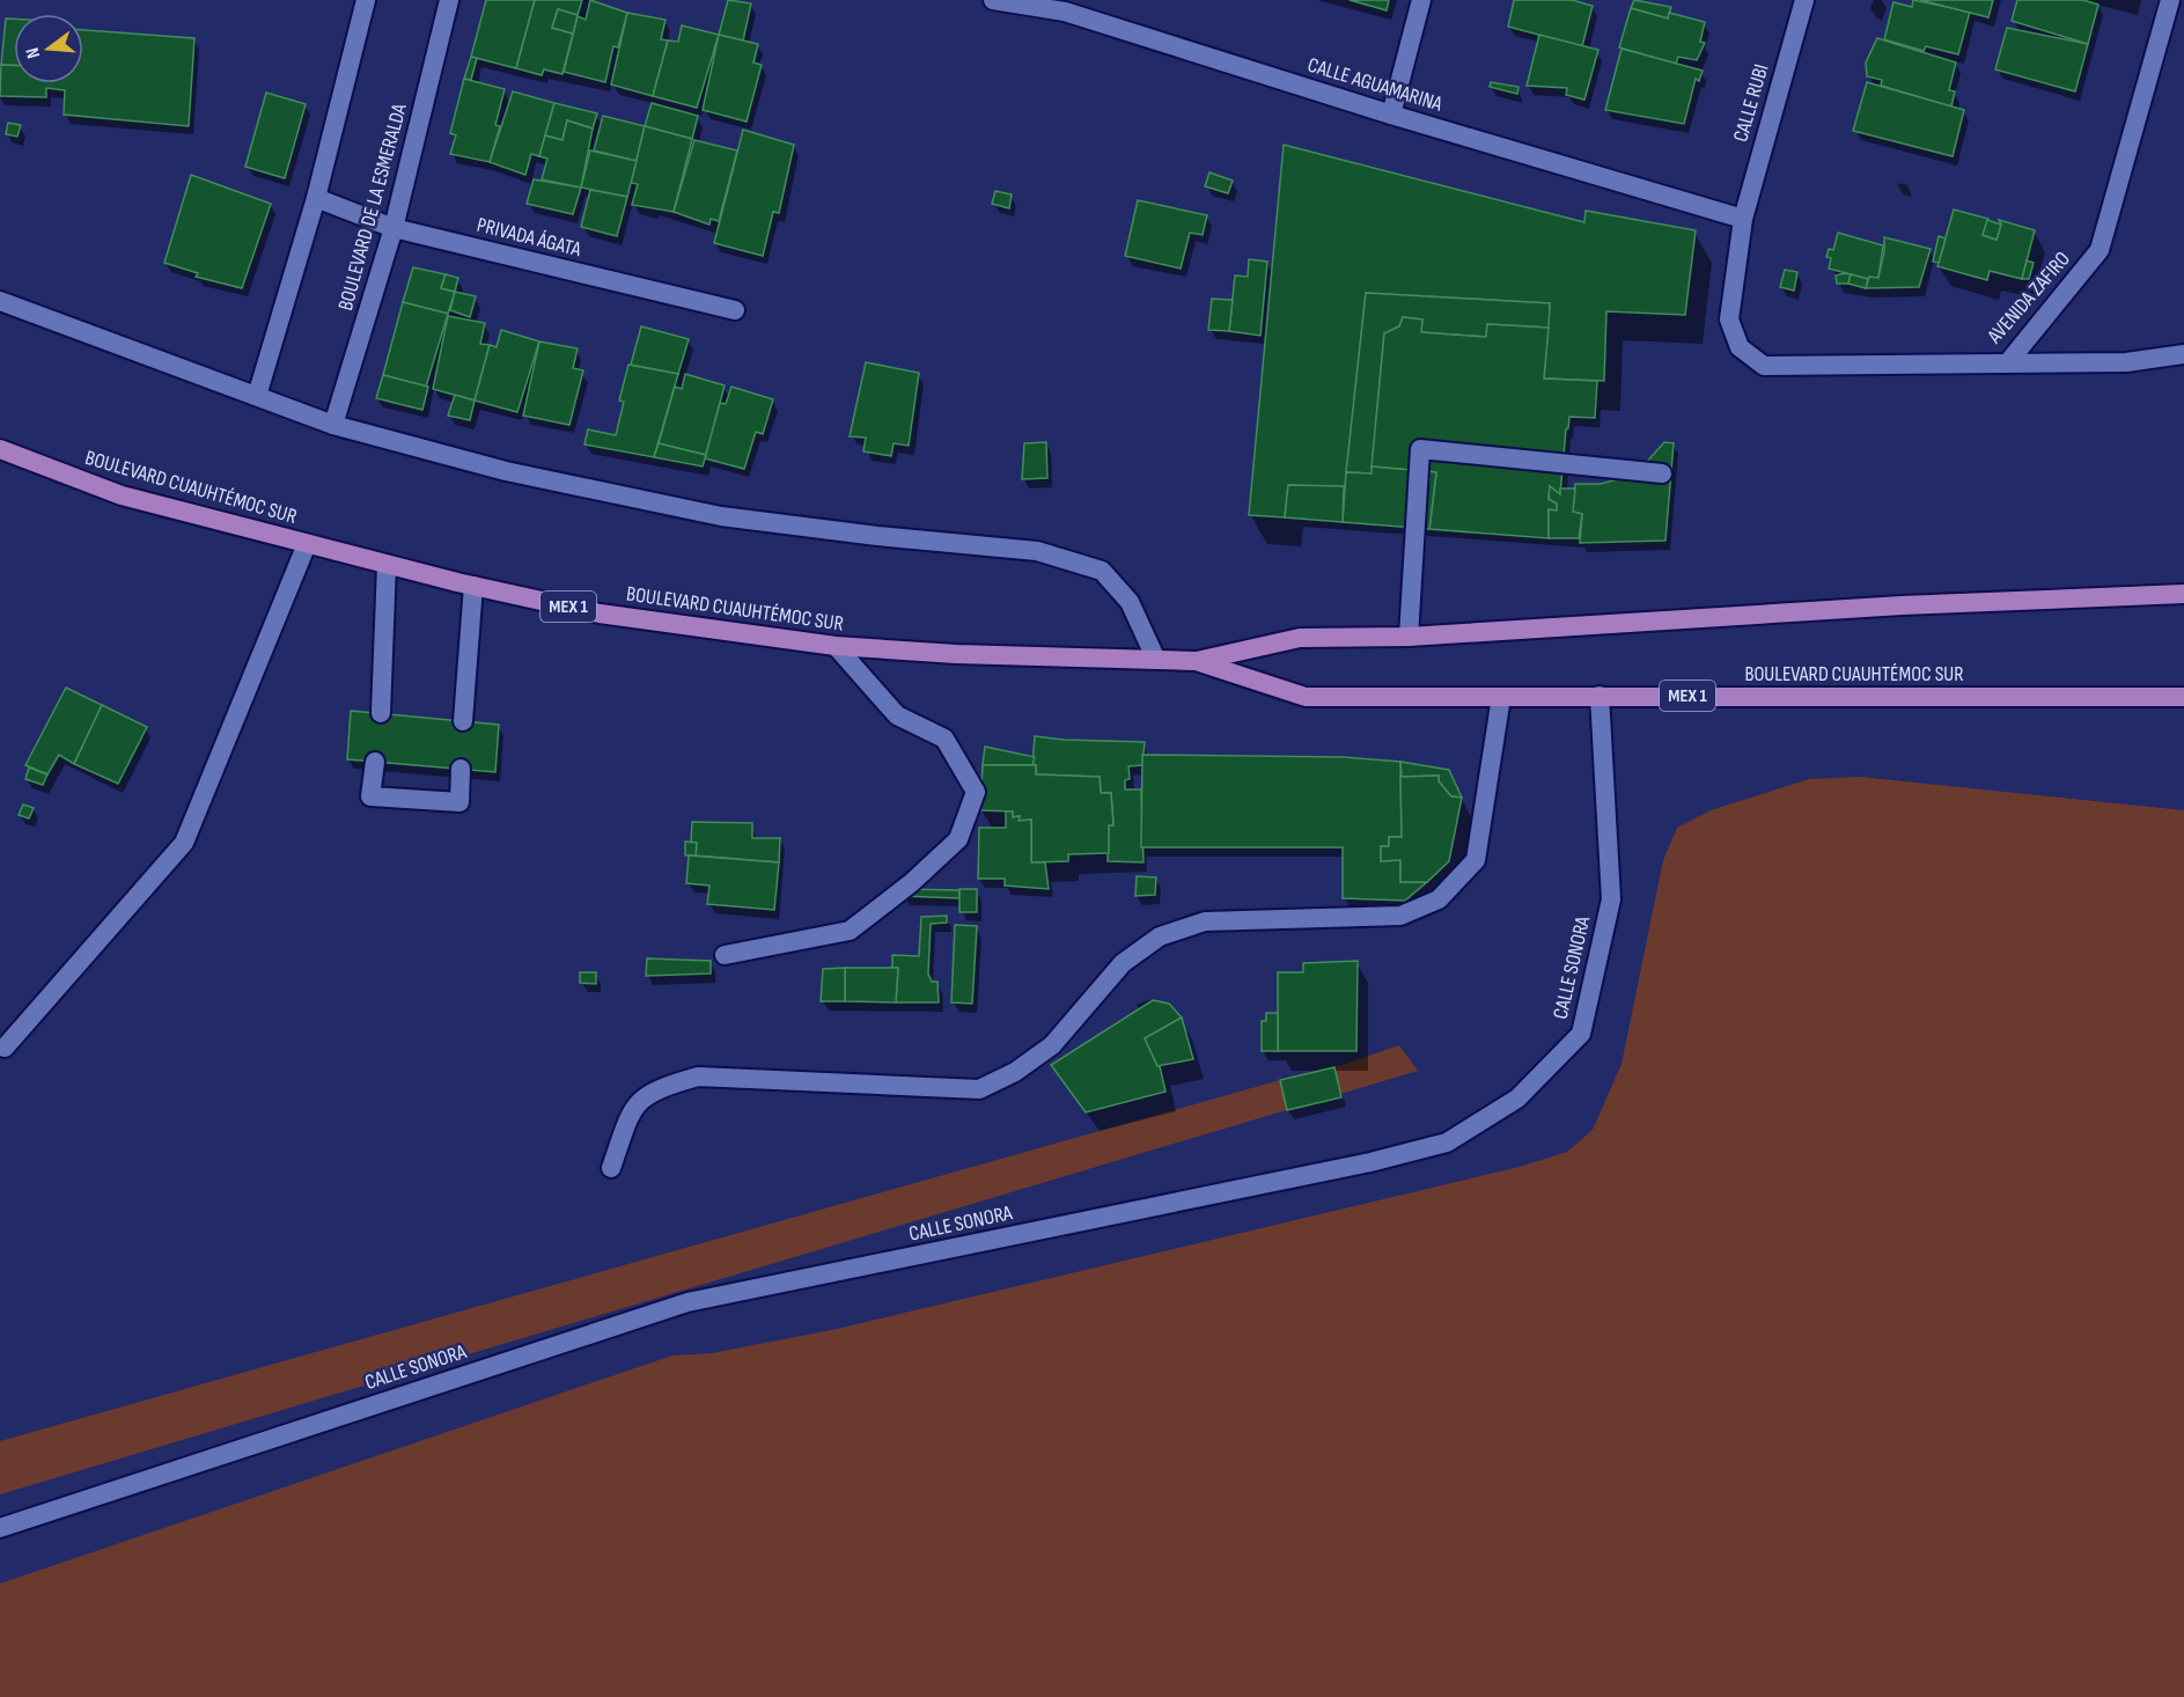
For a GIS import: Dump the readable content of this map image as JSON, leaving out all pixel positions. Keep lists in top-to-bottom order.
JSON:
{
  "streets": {
    "main road": ["BOULEVARD CUAUHTÉMOC SUR", "MEX 1"],
    "street": [
      "CALLE AGUAMARINA",
      "CALLE RUBI",
      "BOULEVARD DE LA ESMERALDA",
      "PRIVADA ÁGATA",
      "AVENIDA ZAFIRO",
      "CALLE SONORA"
    ]
  },
  "crossings": [
    ["CALLE AGUAMARINA", "CALLE RUBI"],
    ["CALLE AGUAMARINA", "AVENIDA ZAFIRO"],
    ["CALLE RUBI", "AVENIDA ZAFIRO"],
    ["BOULEVARD DE LA ESMERALDA", "PRIVADA ÁGATA"],
    ["BOULEVARD CUAUHTÉMOC SUR", "CALLE SONORA"]
  ],
  "north": "left"
}
